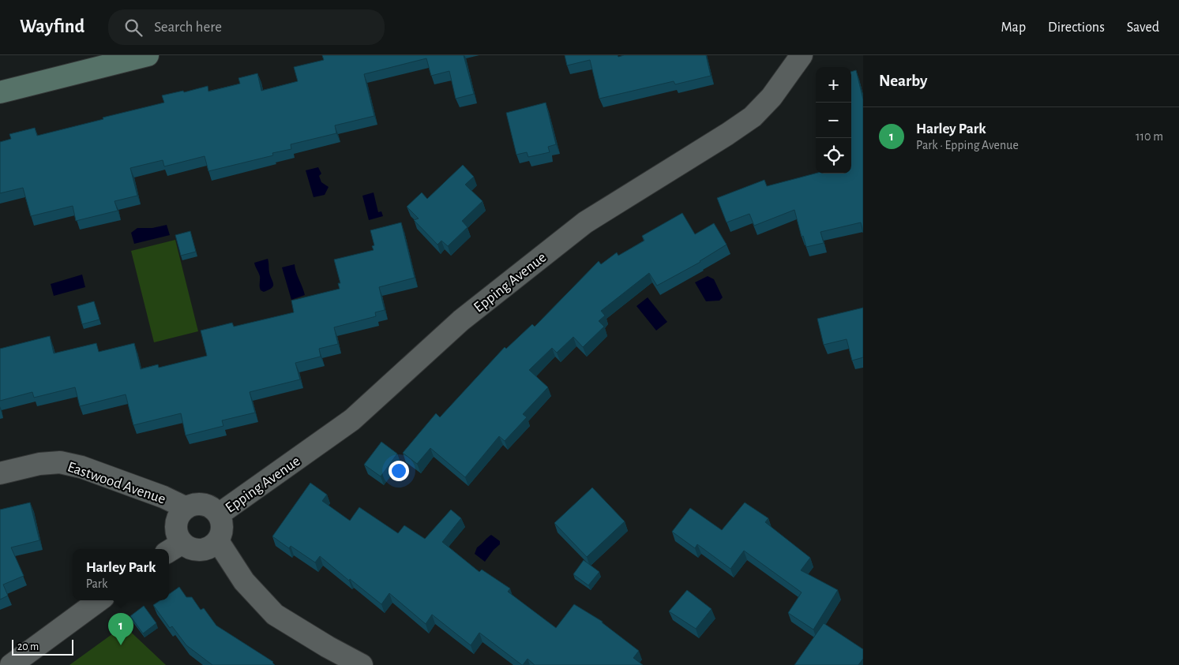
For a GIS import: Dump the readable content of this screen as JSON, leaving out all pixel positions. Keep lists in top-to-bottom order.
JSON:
{
  "streets": {
    "street": ["Epping Avenue", "Eastwood Avenue"]
  },
  "crossings": [
    ["Epping Avenue", "Eastwood Avenue"]
  ],
  "scale_bar": "20 m",
  "page": {
    "header": "Wayfind",
    "search": "Search here",
    "nav": ["Map", "Directions", "Saved"],
    "heading": "Nearby",
    "map_buttons": ["+", "−"],
    "list": [
      {
        "mark": "1",
        "name": "Harley Park",
        "note": "Park · Epping Avenue",
        "value": "110 m"
      }
    ],
    "popup": ["Harley Park", "Park"],
    "pins": "1",
    "scale": "20 m"
  }
}
